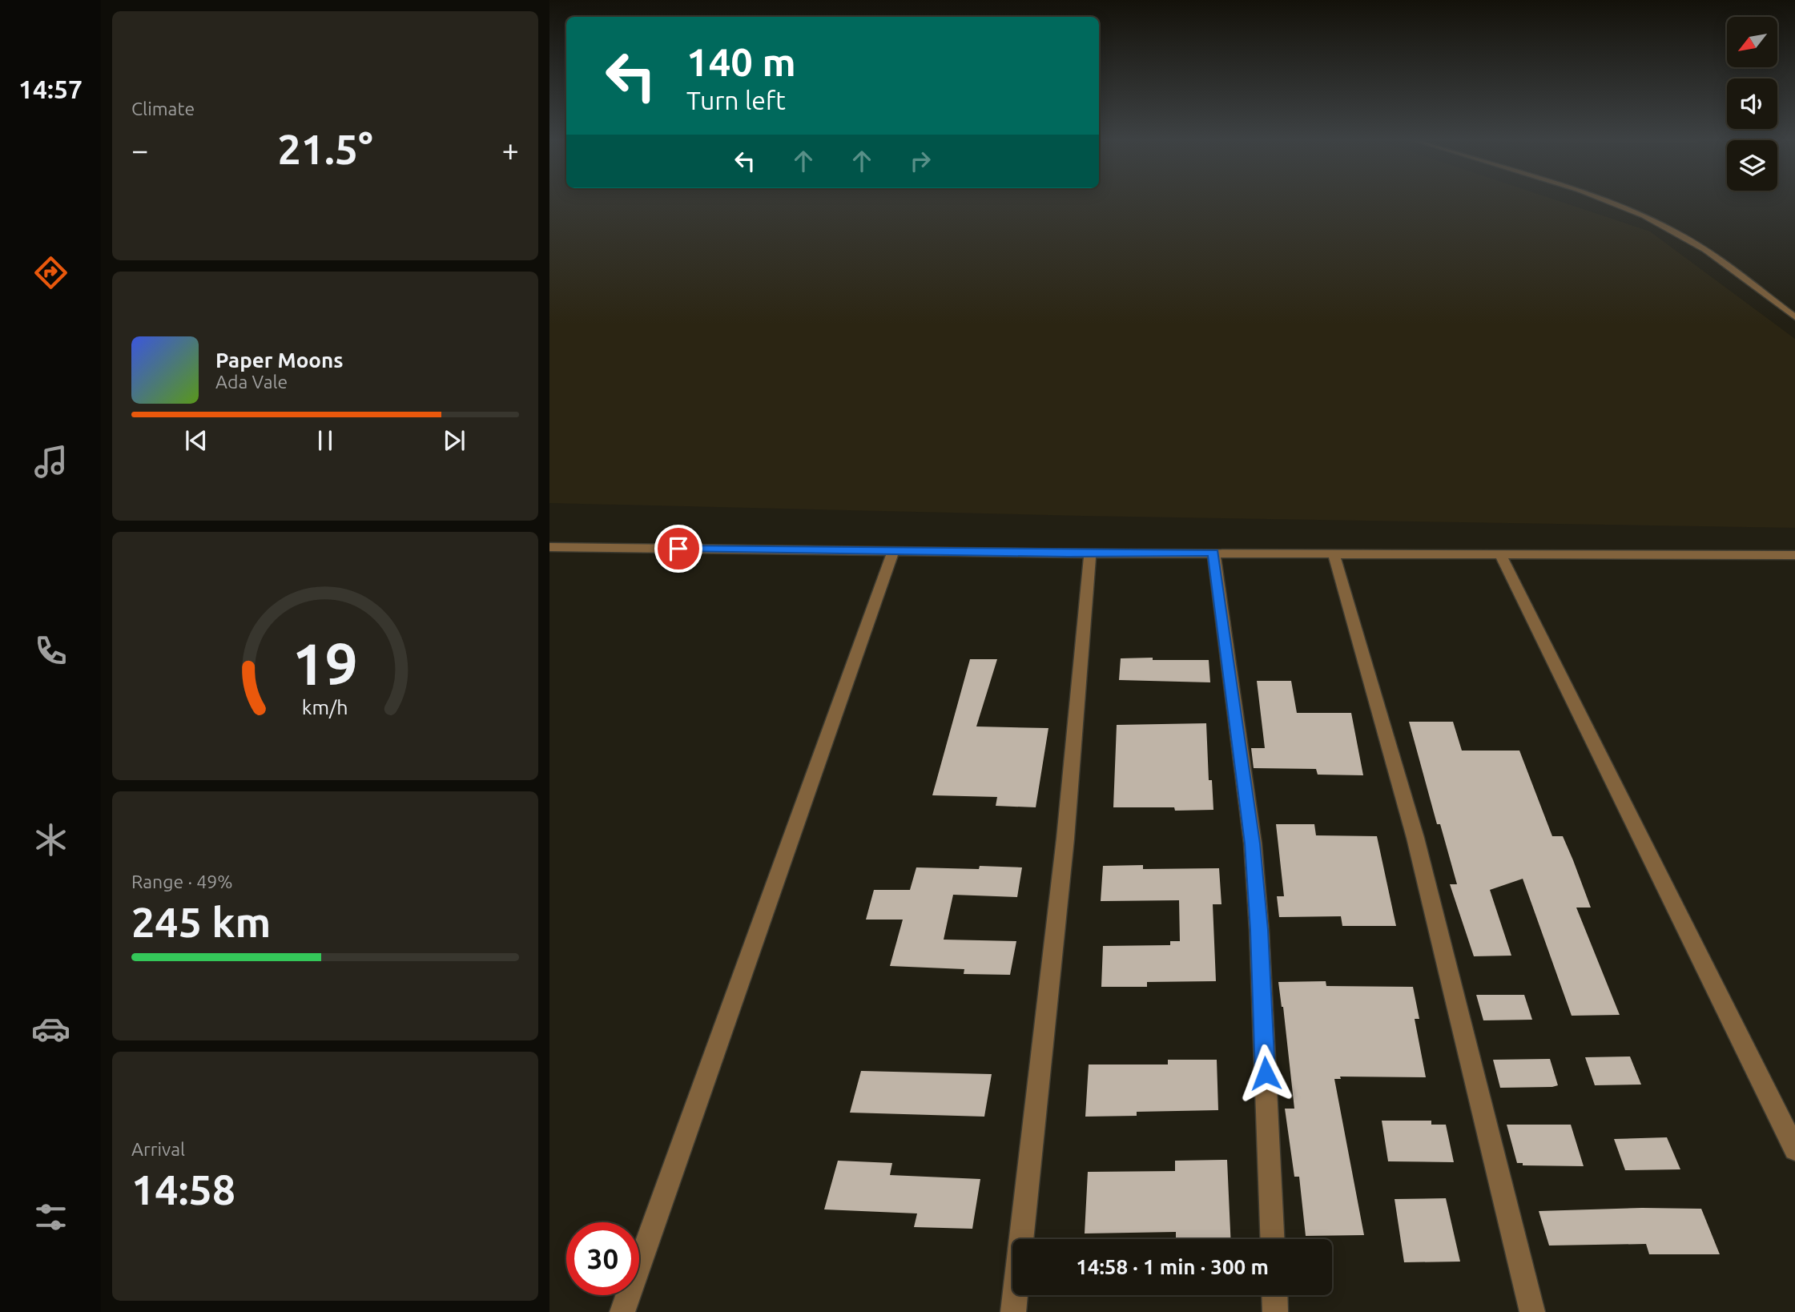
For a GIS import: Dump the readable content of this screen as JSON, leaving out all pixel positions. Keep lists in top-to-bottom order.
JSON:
{
  "north": "bottom left",
  "page": {
    "tabs": "14:57",
    "tile": [
      "Climate",
      ["Range · 49%", "245 km"],
      ["Arrival", "14:58"]
    ],
    "turn": ["140 m", "Turn left"],
    "heat": ["−", "21.5°", "+"],
    "song": ["Paper Moons", "Ada Vale"],
    "limit": "30",
    "trip": "14:58 · 1 min · 300 m",
    "gauge": ["19", "km/h"]
  }
}
